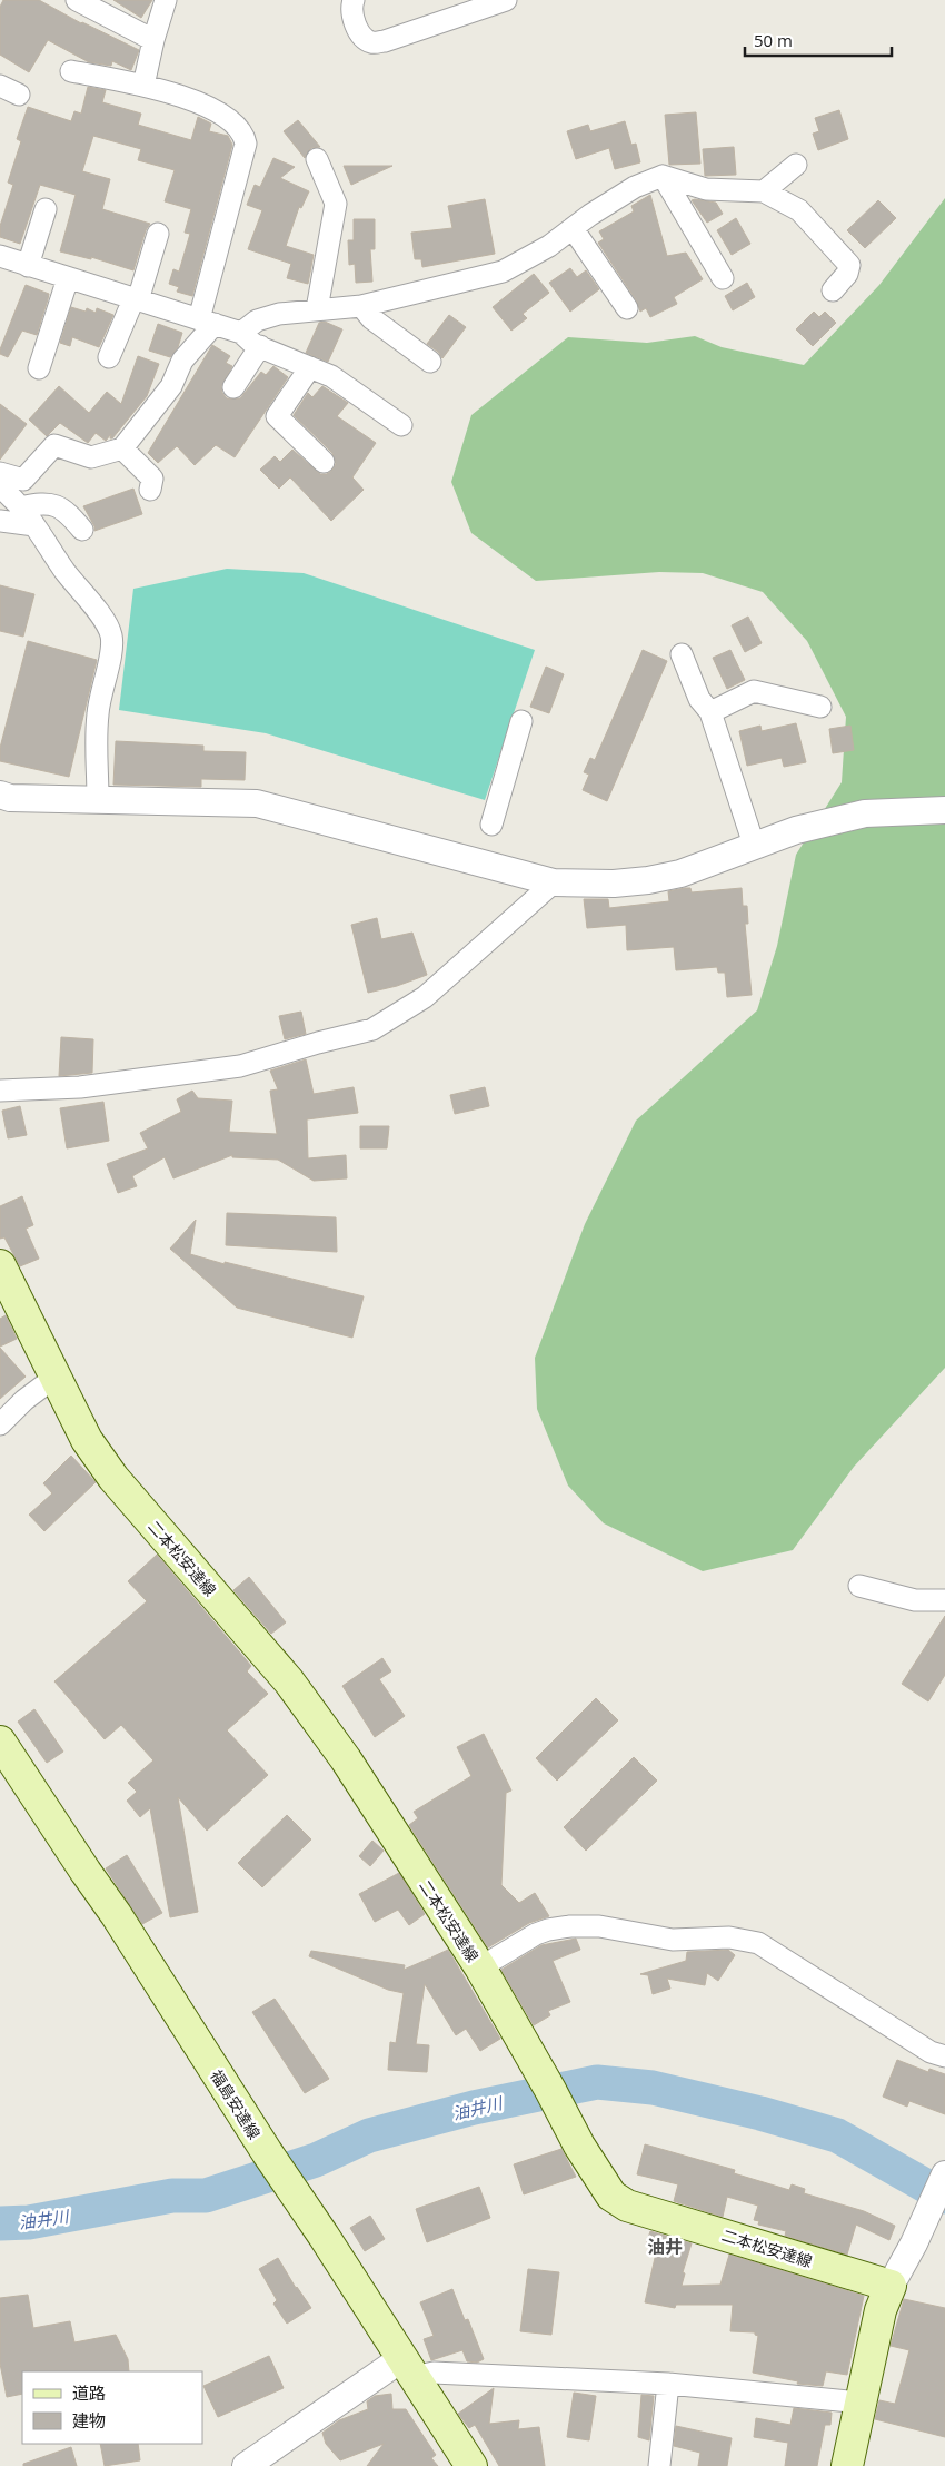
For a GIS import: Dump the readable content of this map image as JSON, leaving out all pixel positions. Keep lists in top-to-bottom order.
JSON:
{
  "streets": {
    "main road": ["二本松安達線", "福島安達線"]
  },
  "districts": ["油井"],
  "water": ["油井川"],
  "legend": ["道路", "建物"],
  "scale_bar": "50 m"
}
